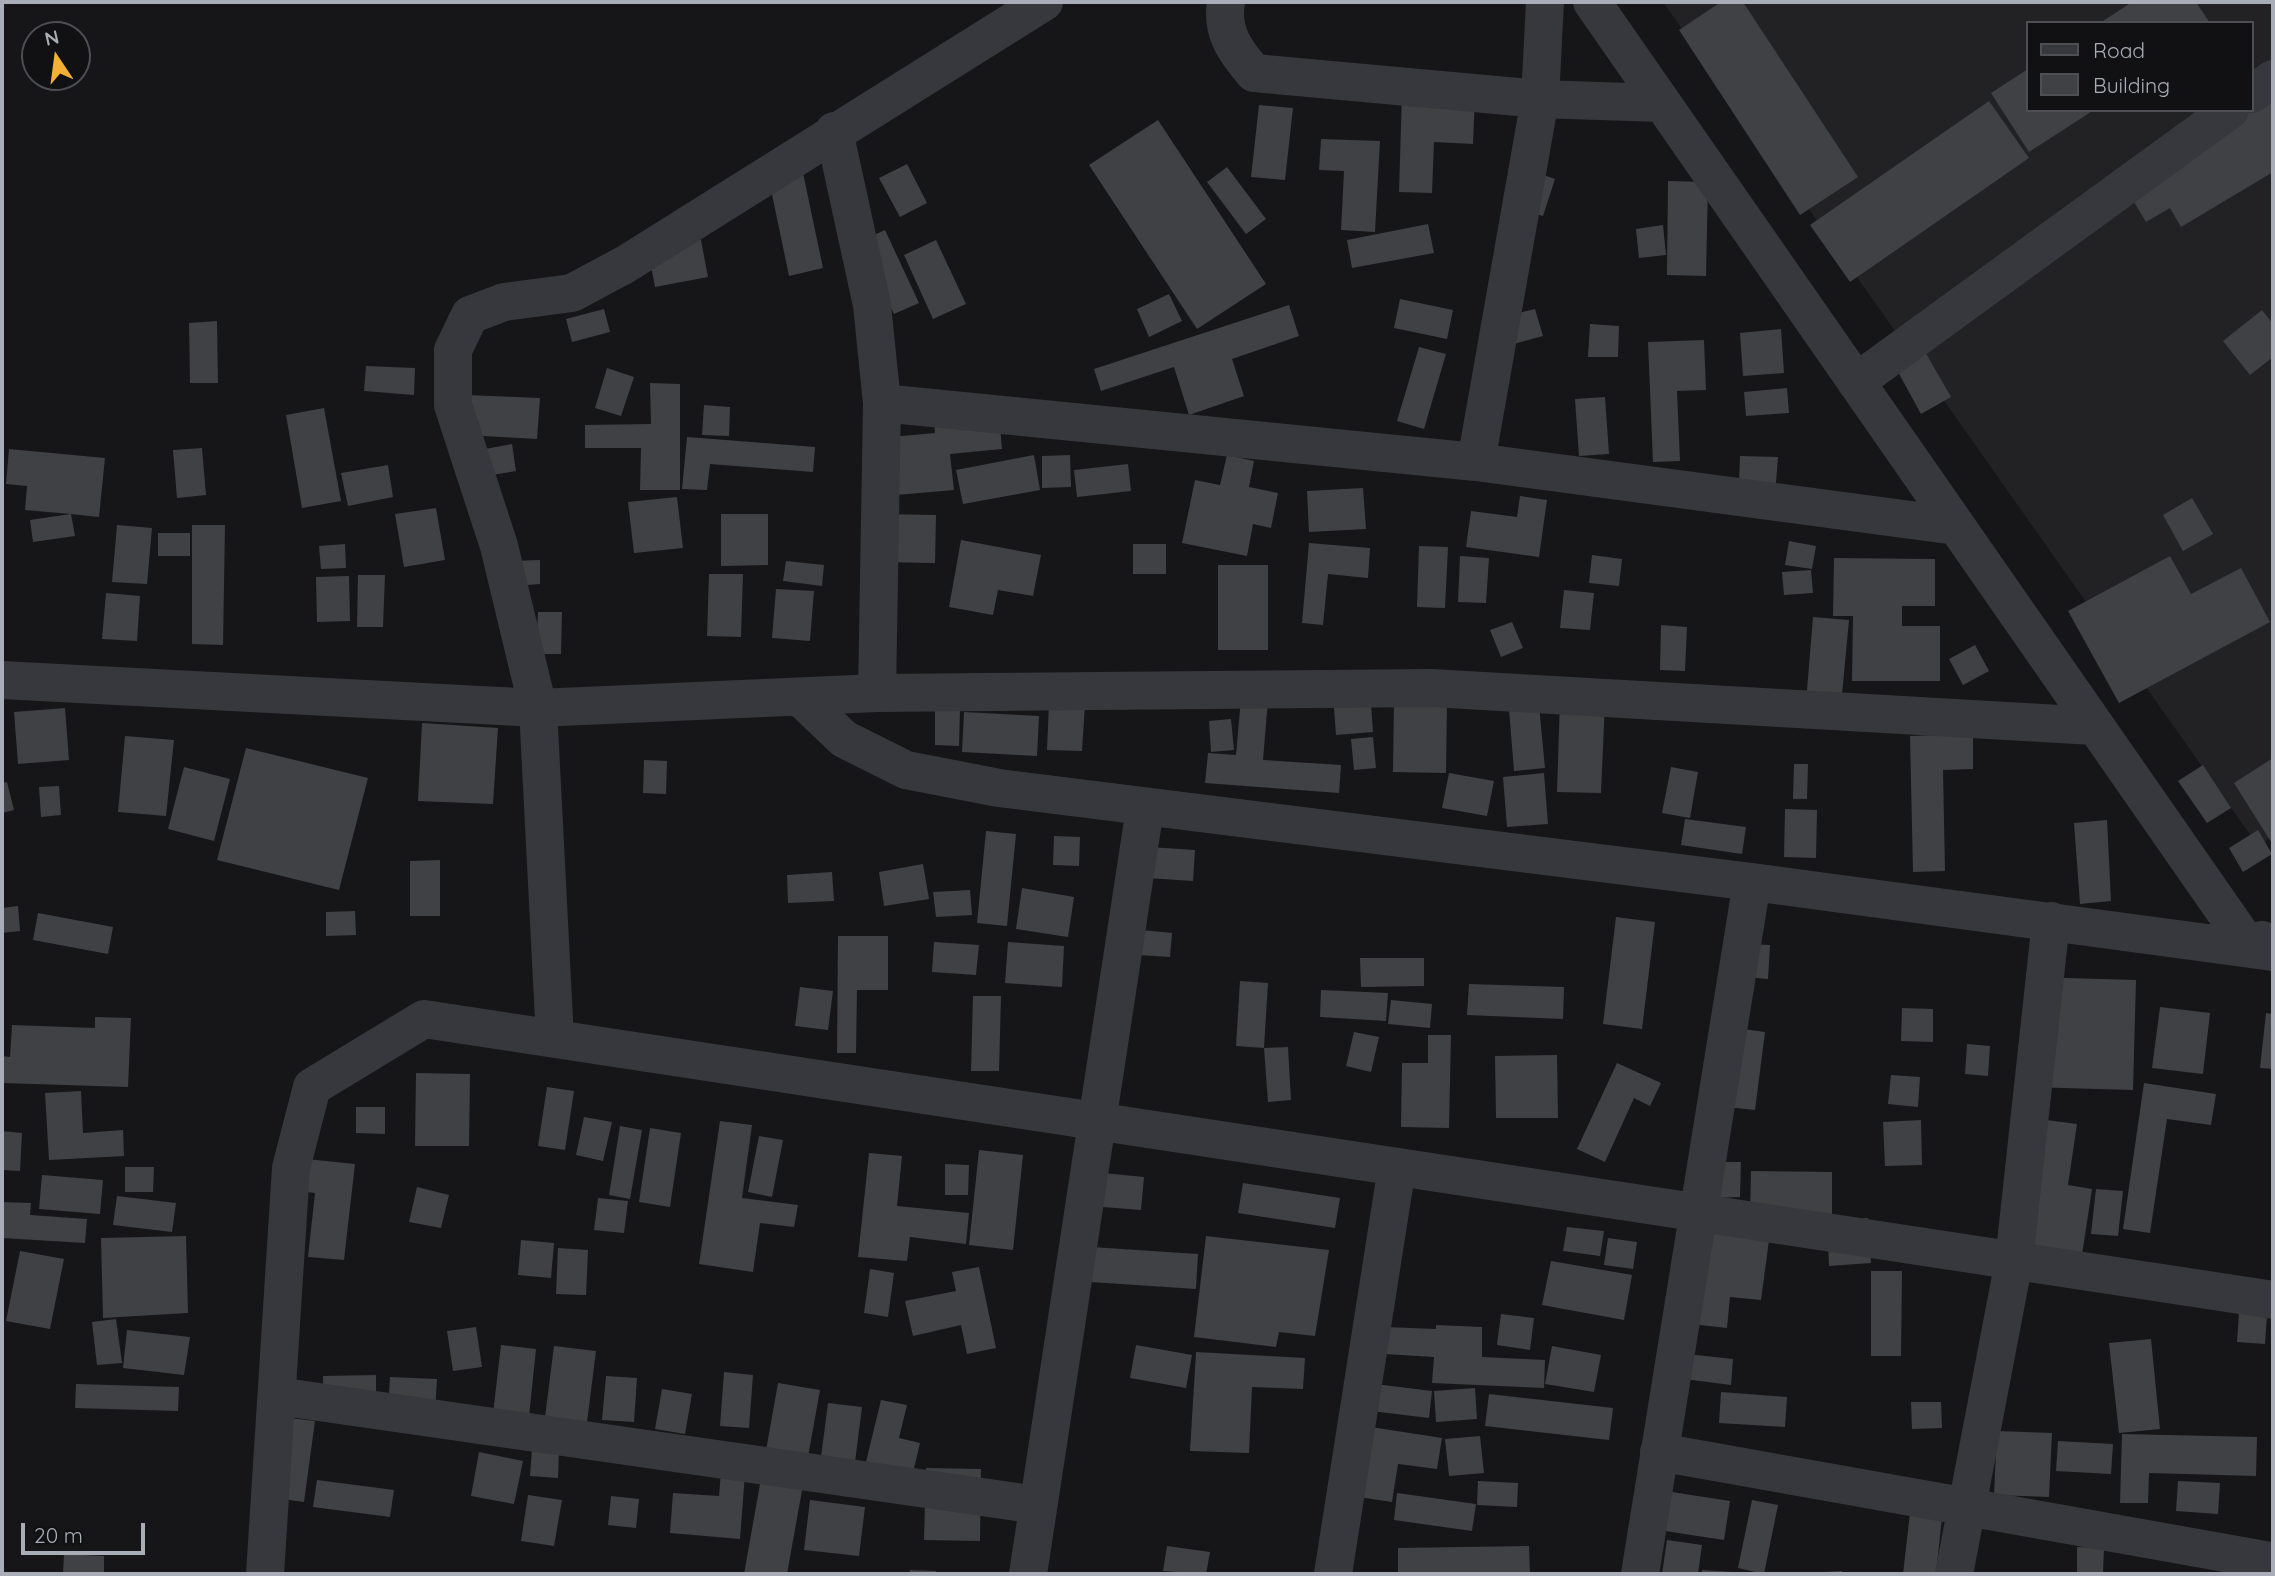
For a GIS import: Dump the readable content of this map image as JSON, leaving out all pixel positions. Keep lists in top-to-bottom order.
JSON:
{
  "legend": ["Road", "Building"],
  "scale_bar": "20 m",
  "north": "top"
}
